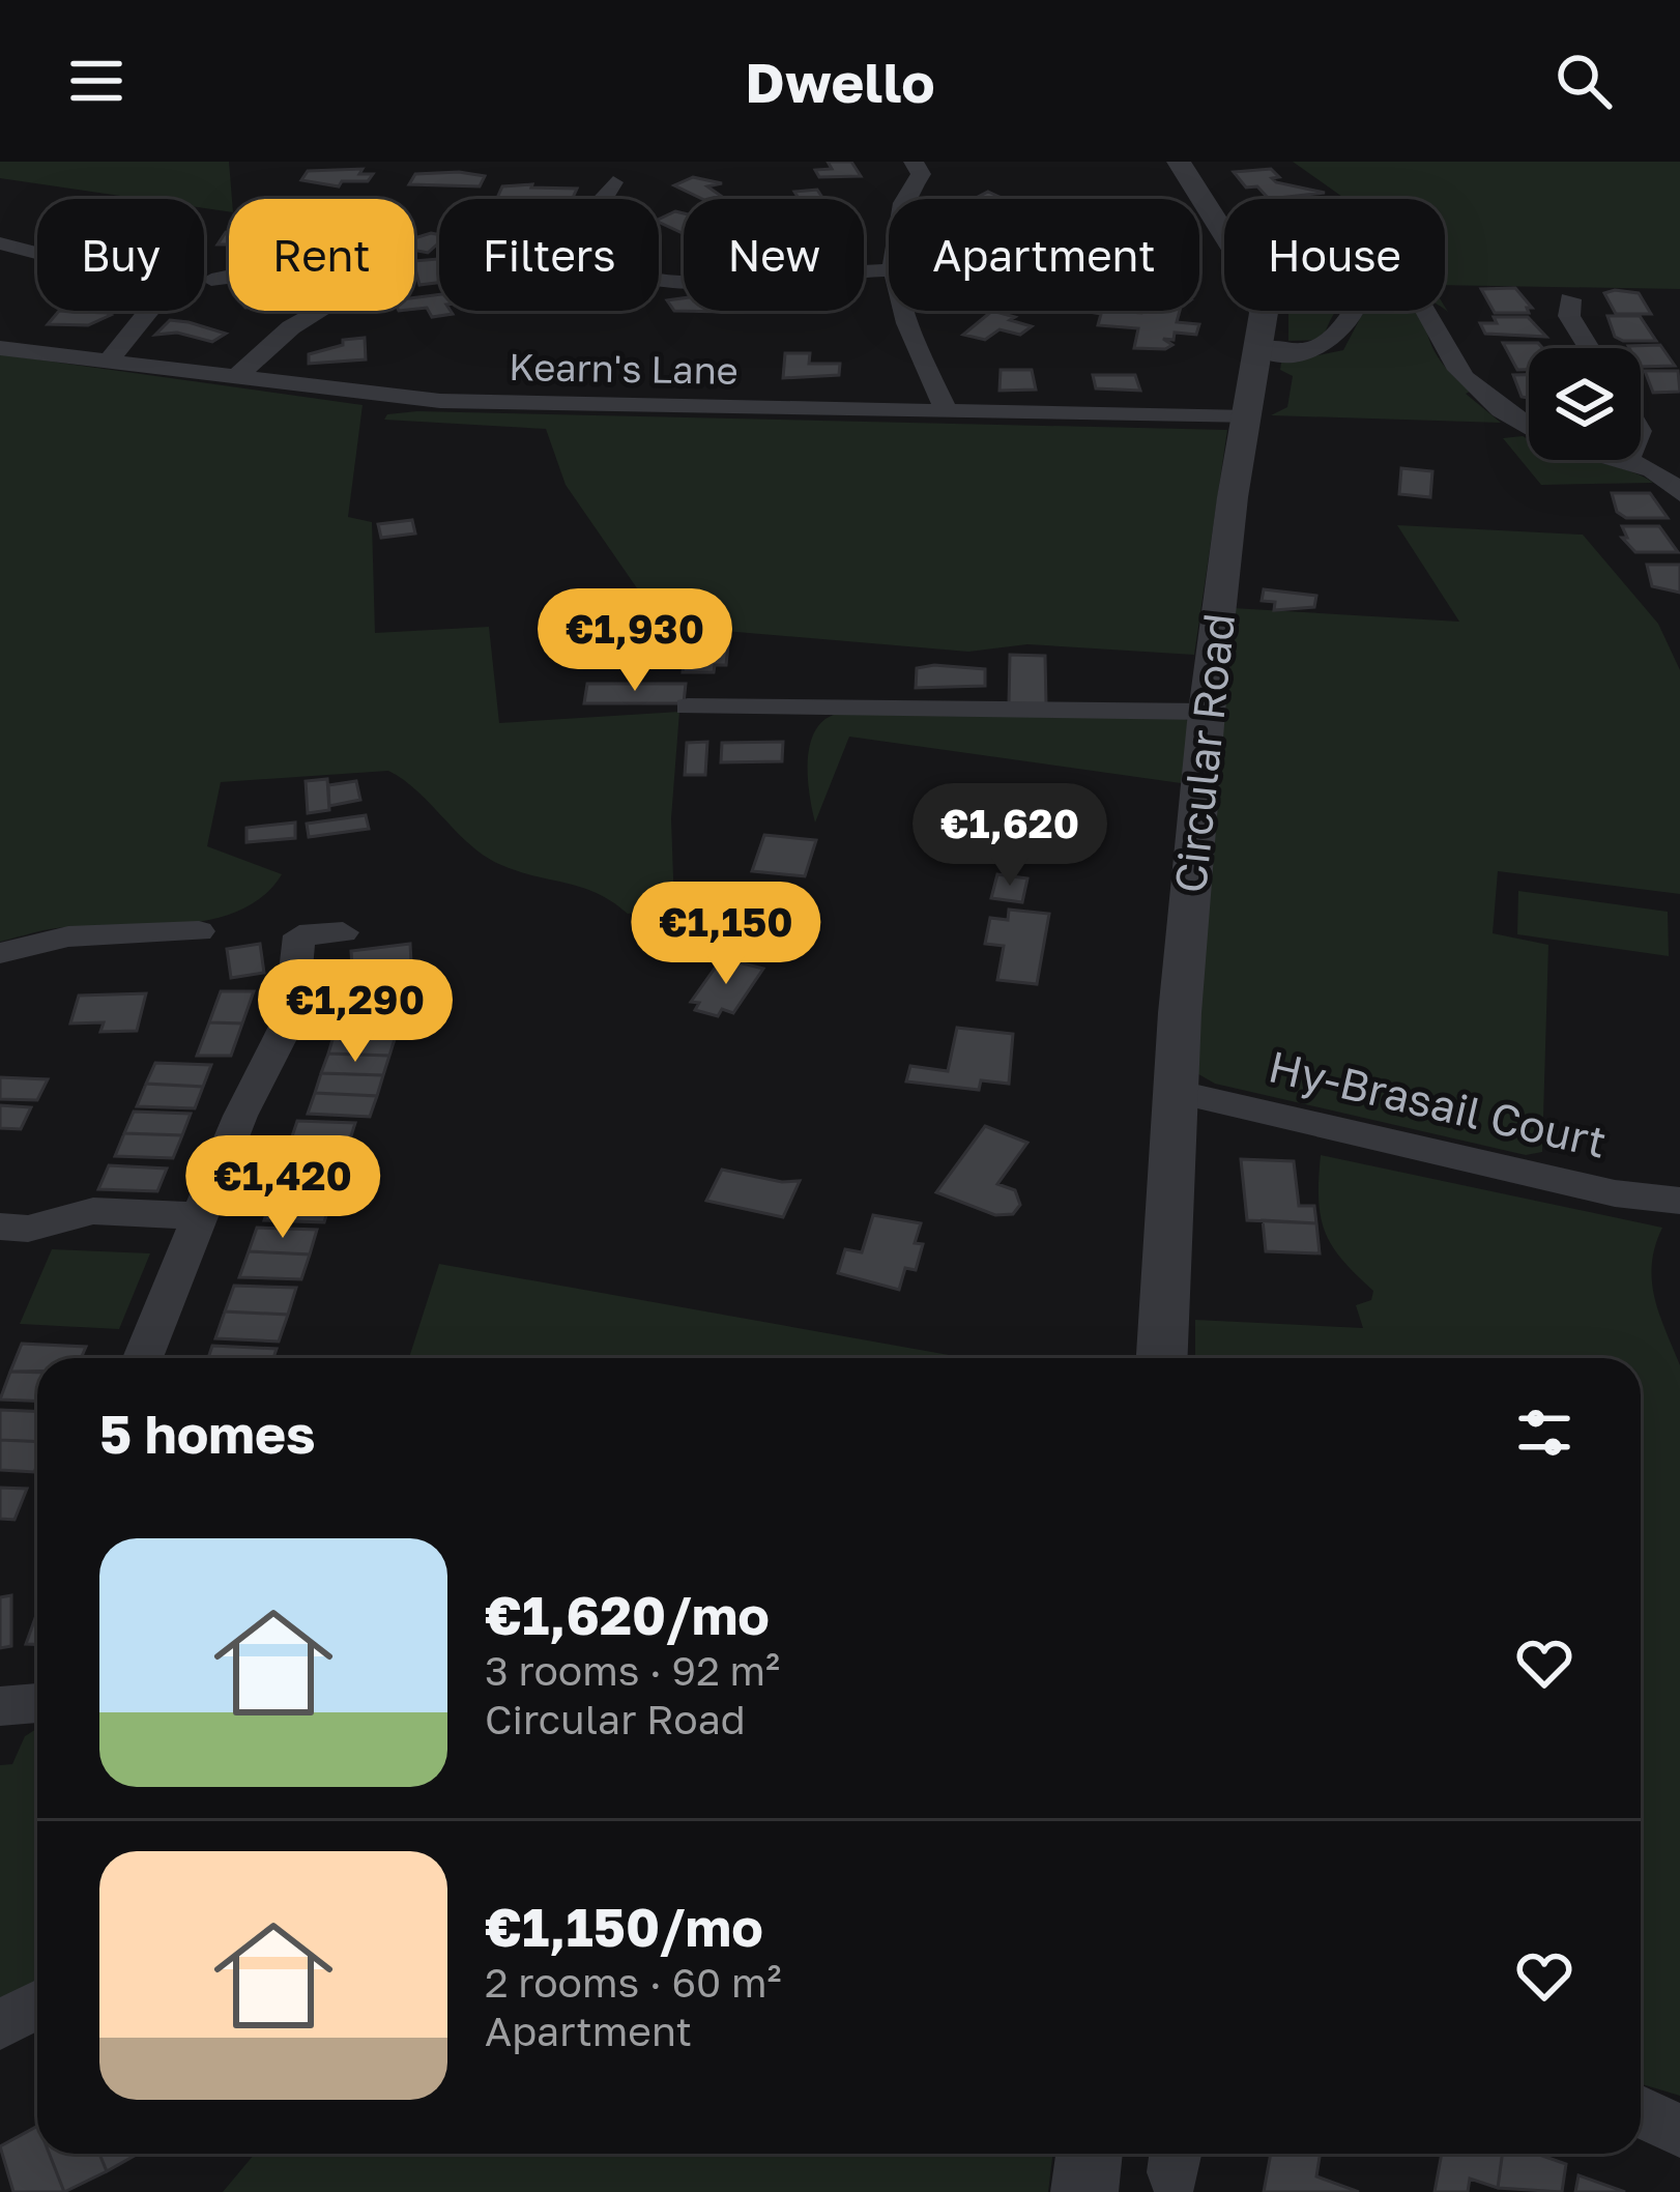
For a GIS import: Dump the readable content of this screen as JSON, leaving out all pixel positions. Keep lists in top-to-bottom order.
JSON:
{
  "streets": {
    "street": ["Kearn's Lane", "Circular Road", "Hy-Brasail Court"]
  },
  "crossings": [
    ["Kearn's Lane", "Circular Road"],
    ["Circular Road", "Hy-Brasail Court"]
  ],
  "page": {
    "header": "Dwello",
    "chip": [
      "Buy",
      "Rent",
      "Filters",
      "New",
      "Apartment",
      "House"
    ],
    "price": [
      "€1,930",
      "€1,620",
      "€1,150",
      "€1,290",
      "€1,420"
    ],
    "heading": "5 homes",
    "list": [
      {
        "name": "€1,620/mo",
        "note": "3 rooms · 92 m² · Circular Road"
      },
      {
        "name": "€1,150/mo",
        "note": "2 rooms · 60 m² · Apartment"
      }
    ]
  }
}
